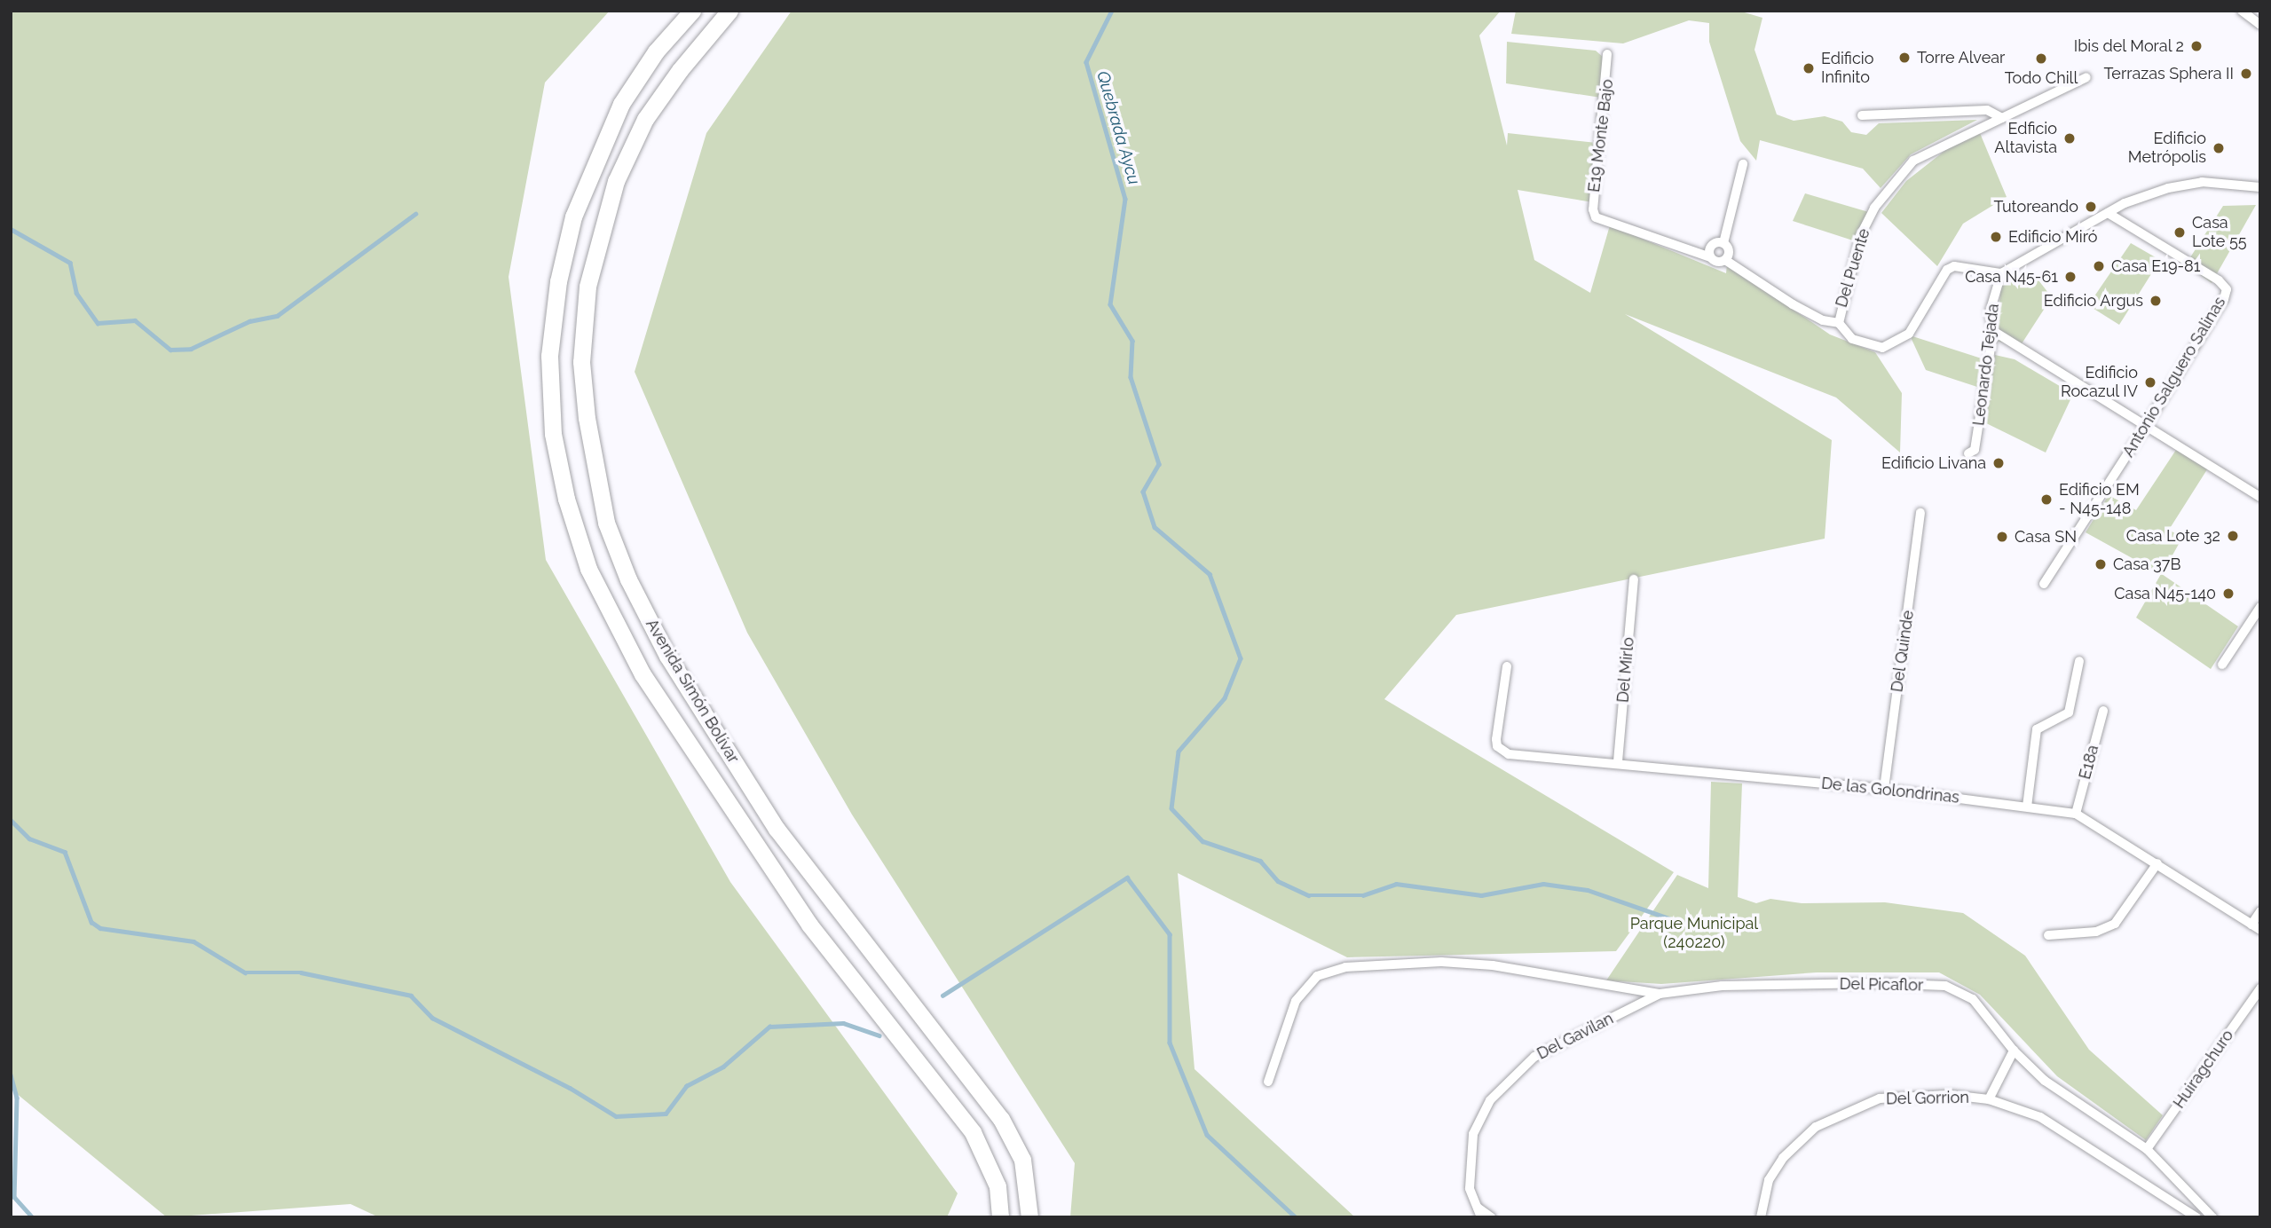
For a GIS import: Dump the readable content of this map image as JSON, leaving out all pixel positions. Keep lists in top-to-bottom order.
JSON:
{
  "streets": {
    "highway": ["Avenida Simón Bolívar"],
    "street": [
      "E19 Monte Bajo",
      "Del Puente",
      "Leonardo Tejada",
      "Antonio Salguero Salinas",
      "Del Quinde",
      "Del Mirlo",
      "E18a",
      "De las Golondrinas",
      "Del Picaflor",
      "Del Gavilan",
      "Huiragchuro",
      "Del Gorrion"
    ]
  },
  "crossings": [
    ["Del Quinde", "De las Golondrinas"],
    ["Del Mirlo", "De las Golondrinas"],
    ["E18a", "De las Golondrinas"],
    ["Del Picaflor", "Del Gavilan"],
    ["Del Picaflor", "Huiragchuro"]
  ],
  "water": ["Quebrada Aycu"],
  "parks": ["Parque Municipal (240220)"],
  "places": [
    "Ibis del Moral 2",
    "Torre Alvear",
    "Todo Chill",
    "Edificio Infinito",
    "Terrazas Sphera II",
    "Edficio Altavista",
    "Edificio Metrópolis",
    "Tutoreando",
    "Casa Lote 55",
    "Edificio Miró",
    "Casa E19-81",
    "Casa N45-61",
    "Edificio Argus",
    "Edificio Rocazul IV",
    "Edificio Livana",
    "Edificio EM - N45-148",
    "Casa Lote 32",
    "Casa SN",
    "Casa 37B",
    "Casa N45-140"
  ]
}
